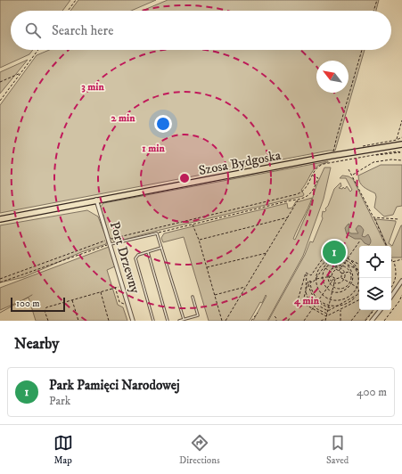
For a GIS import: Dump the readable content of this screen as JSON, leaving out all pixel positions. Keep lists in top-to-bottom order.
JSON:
{
  "streets": {
    "main road": ["Szosa Bydgoska"],
    "street": ["Port Drzewny"]
  },
  "crossings": [
    ["Szosa Bydgoska", "Port Drzewny"]
  ],
  "scale_bar": "100 m",
  "north": "top left",
  "page": {
    "search": "Search here",
    "pins": "1",
    "scale": "100 m",
    "heading": "Nearby",
    "list": [
      {
        "mark": "1",
        "name": "Park Pamięci Narodowej",
        "note": "Park",
        "value": "400 m"
      }
    ],
    "nav": ["Map", "Directions", "Saved"]
  },
  "rings": [
    "3 min",
    "2 min",
    "1 min",
    "4 min"
  ]
}
